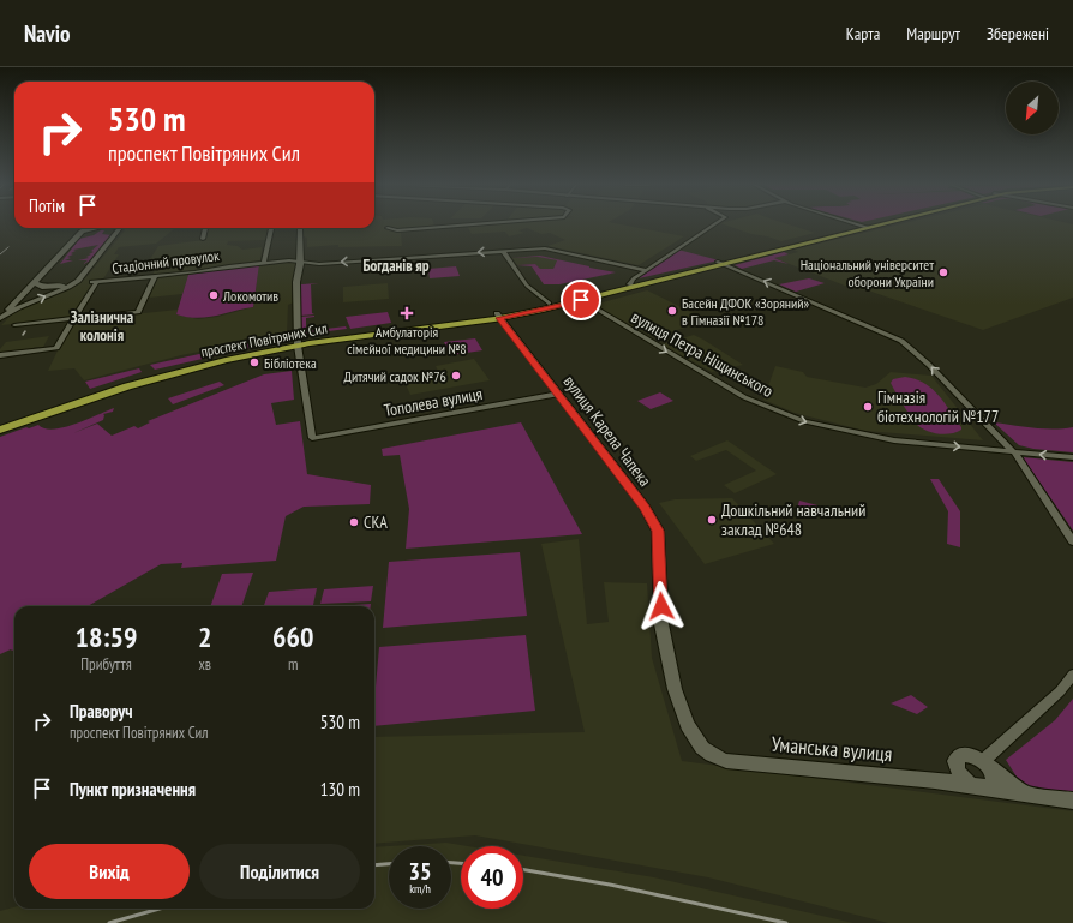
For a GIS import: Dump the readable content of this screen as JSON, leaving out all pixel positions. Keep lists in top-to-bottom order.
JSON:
{
  "streets": {
    "main road": ["проспект Повітряних Сил"],
    "street": [
      "Стадіонний провулок",
      "вулиця Петра Ніщинського",
      "Тополева вулиця",
      "вулиця Карела Чапека",
      "Уманська вулиця"
    ]
  },
  "crossings": [
    ["проспект Повітряних Сил", "вулиця Петра Ніщинського"],
    ["проспект Повітряних Сил", "Тополева вулиця"],
    ["проспект Повітряних Сил", "вулиця Карела Чапека"],
    ["Тополева вулиця", "вулиця Карела Чапека"],
    ["вулиця Карела Чапека", "Уманська вулиця"]
  ],
  "districts": ["Богданів яр", "Залізнична колонія"],
  "places": {
    "other": [
      "Національний університет оборони України",
      "Локомотив",
      "Басейн ДФОК «Зоряний» в Гімназії №178",
      "Бібліотека",
      "Дитячий садок №76",
      "Гімназія біотехнологій №177",
      "Дошкільний навчальний заклад №648",
      "СКА"
    ],
    "health": ["Амбулаторія сімейної медицини №8"]
  },
  "north": "bottom left",
  "page": {
    "header": "Navio",
    "nav": ["Карта", "Маршрут", "Збережені"],
    "turn": ["530 m", "проспект Повітряних Сил"],
    "then": "Потім",
    "eta": [
      "18:59",
      "Прибуття",
      "2",
      "хв",
      "660",
      "m"
    ],
    "list": [
      {
        "name": "Праворуч",
        "note": "проспект Повітряних Сил",
        "value": "530 m"
      },
      {
        "name": "Пункт призначення",
        "value": "130 m"
      }
    ],
    "buttons": ["Вихід", "Поділитися"],
    "speed": "35 km/h",
    "limit": "40"
  }
}
